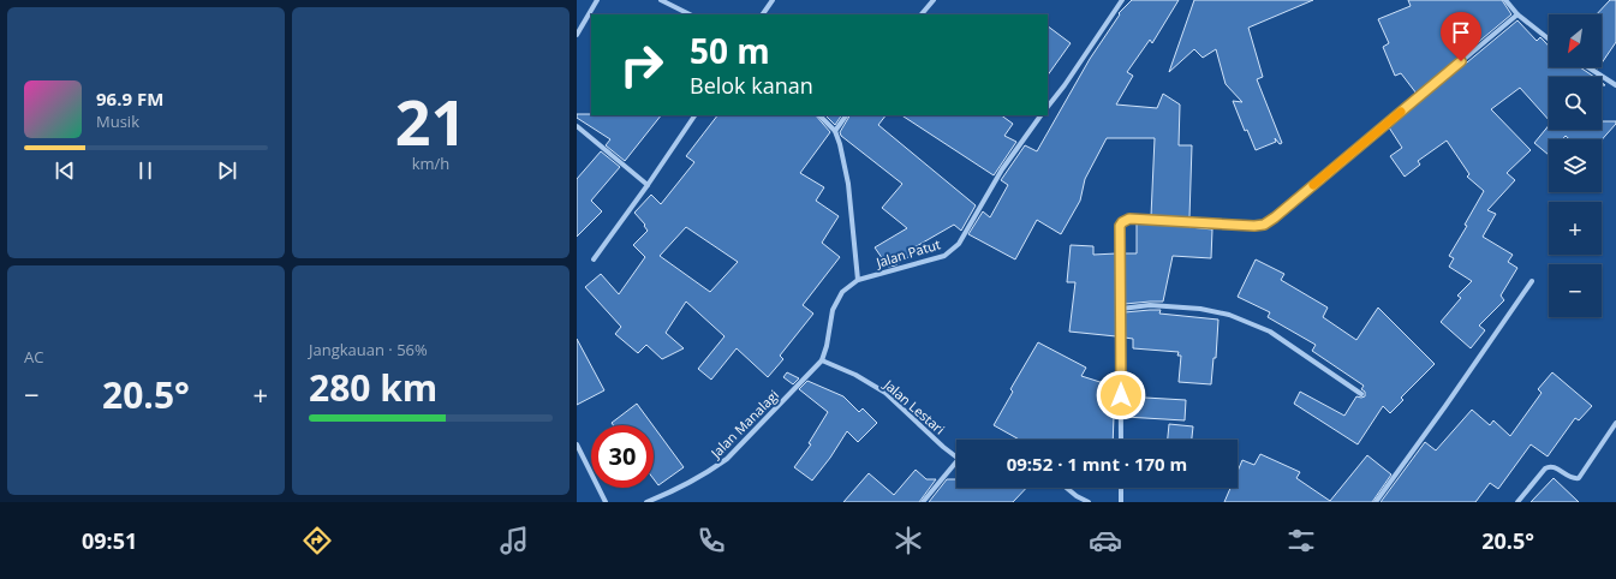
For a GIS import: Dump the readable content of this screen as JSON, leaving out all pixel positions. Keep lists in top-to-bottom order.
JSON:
{
  "streets": {
    "street": ["Jalan Patut", "Jalan Lestari", "Jalan Manalagi"]
  },
  "crossings": [
    ["Jalan Patut", "Jalan Lestari"],
    ["Jalan Patut", "Jalan Manalagi"],
    ["Jalan Lestari", "Jalan Manalagi"]
  ],
  "north": "bottom left",
  "page": {
    "tile": [
      ["21", "km/h"],
      "AC",
      ["Jangkauan · 56%", "280 km"]
    ],
    "map_buttons": ["+", "−"],
    "turn": ["50 m", "Belok kanan"],
    "song": ["96.9 FM", "Musik"],
    "heat": ["−", "20.5°", "+"],
    "limit": "30",
    "trip": "09:52 · 1 mnt · 170 m",
    "tabs": ["09:51", "20.5°"]
  }
}
